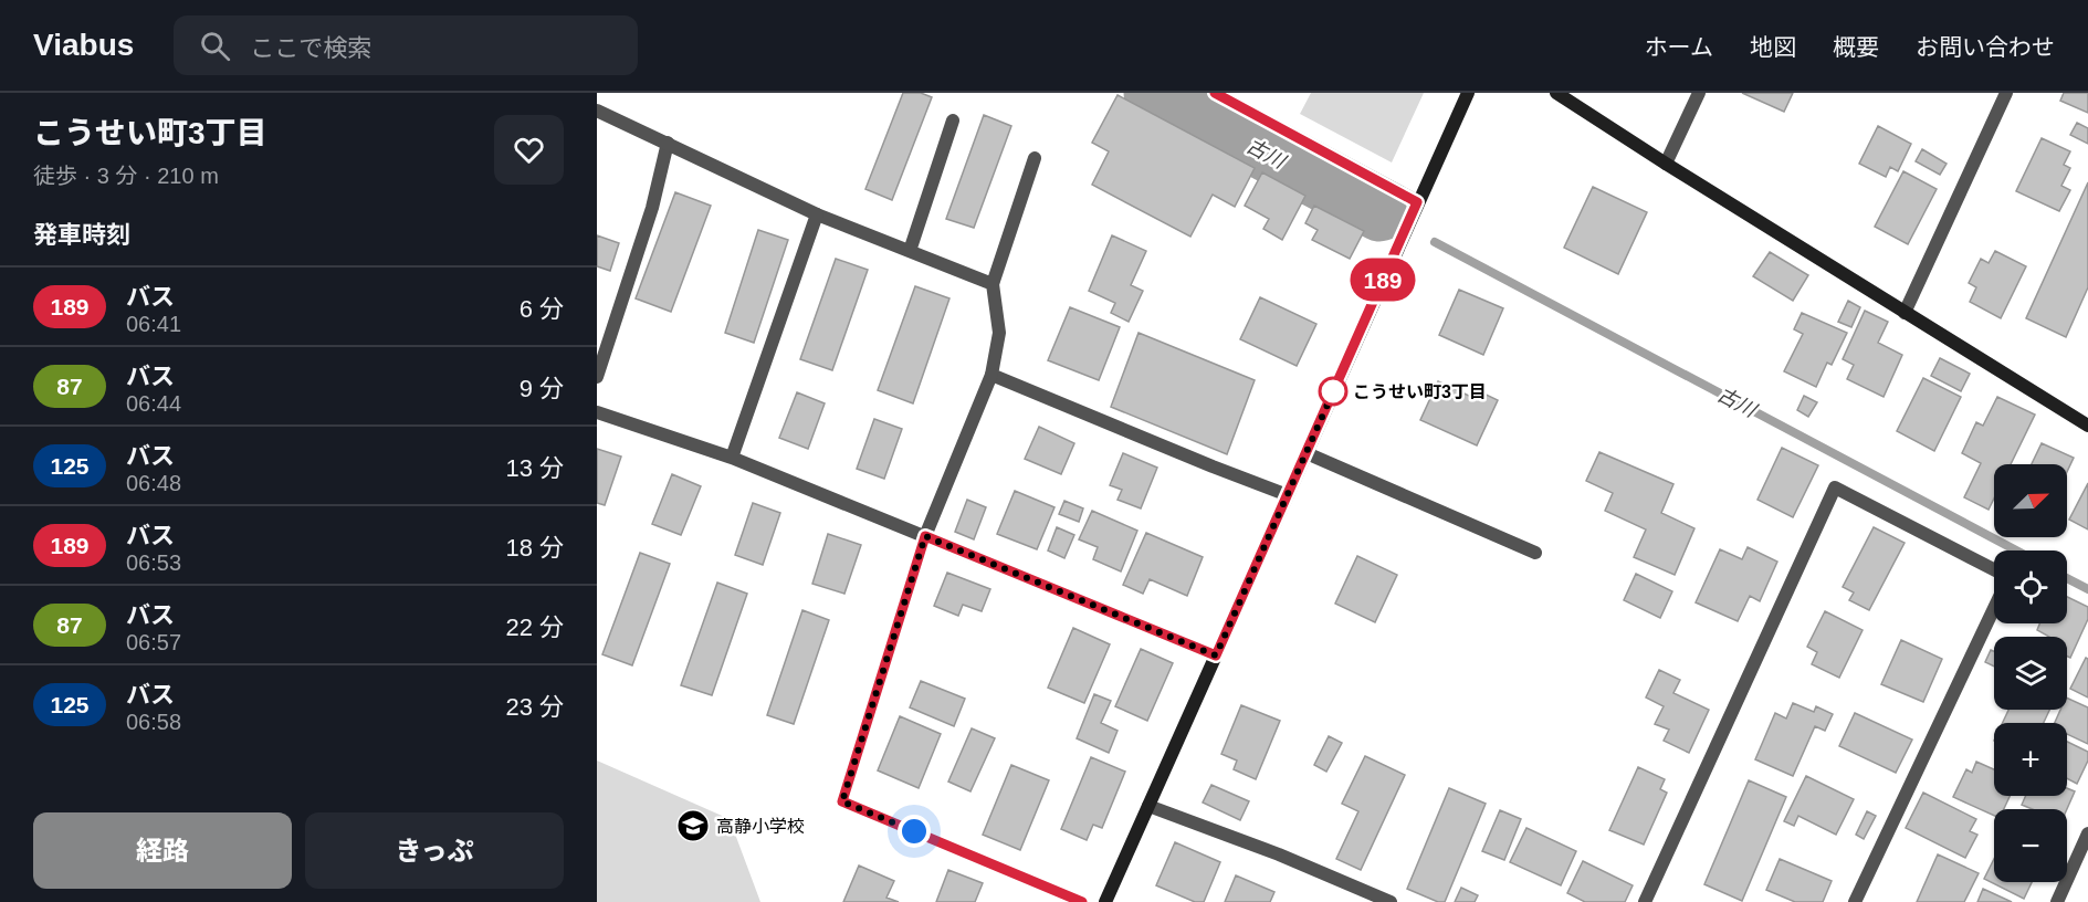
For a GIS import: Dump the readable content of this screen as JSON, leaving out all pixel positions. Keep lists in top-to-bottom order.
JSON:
{
  "water": ["古川"],
  "places": {
    "other": ["こうせい町3丁目"],
    "school or university": ["高静小学校"]
  },
  "lines": ["bus line 189"],
  "north": "top right",
  "page": {
    "header": "Viabus",
    "search": "ここで検索",
    "nav": [
      "ホーム",
      "地図",
      "概要",
      "お問い合わせ"
    ],
    "heading": [
      ["こうせい町3丁目", "徒歩 · 3 分 · 210 m"],
      "発車時刻"
    ],
    "on_map": "189",
    "list": [
      {
        "mark": "189",
        "name": "バス",
        "note": "06:41",
        "value": "6 分"
      },
      {
        "mark": "87",
        "name": "バス",
        "note": "06:44",
        "value": "9 分"
      },
      {
        "mark": "125",
        "name": "バス",
        "note": "06:48",
        "value": "13 分"
      },
      {
        "mark": "189",
        "name": "バス",
        "note": "06:53",
        "value": "18 分"
      },
      {
        "mark": "87",
        "name": "バス",
        "note": "06:57",
        "value": "22 分"
      },
      {
        "mark": "125",
        "name": "バス",
        "note": "06:58",
        "value": "23 分"
      }
    ],
    "map_buttons": ["+", "−"],
    "buttons": ["経路", "きっぷ"]
  }
}
